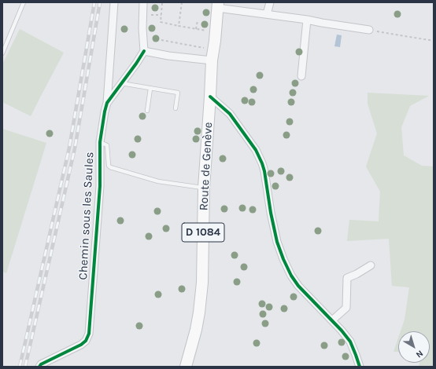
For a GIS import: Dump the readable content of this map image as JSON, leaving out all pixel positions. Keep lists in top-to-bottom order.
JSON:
{
  "streets": {
    "main road": ["Route de Genève", "D 1084"],
    "street": ["Chemin sous les Saules"]
  },
  "north": "bottom right"
}
